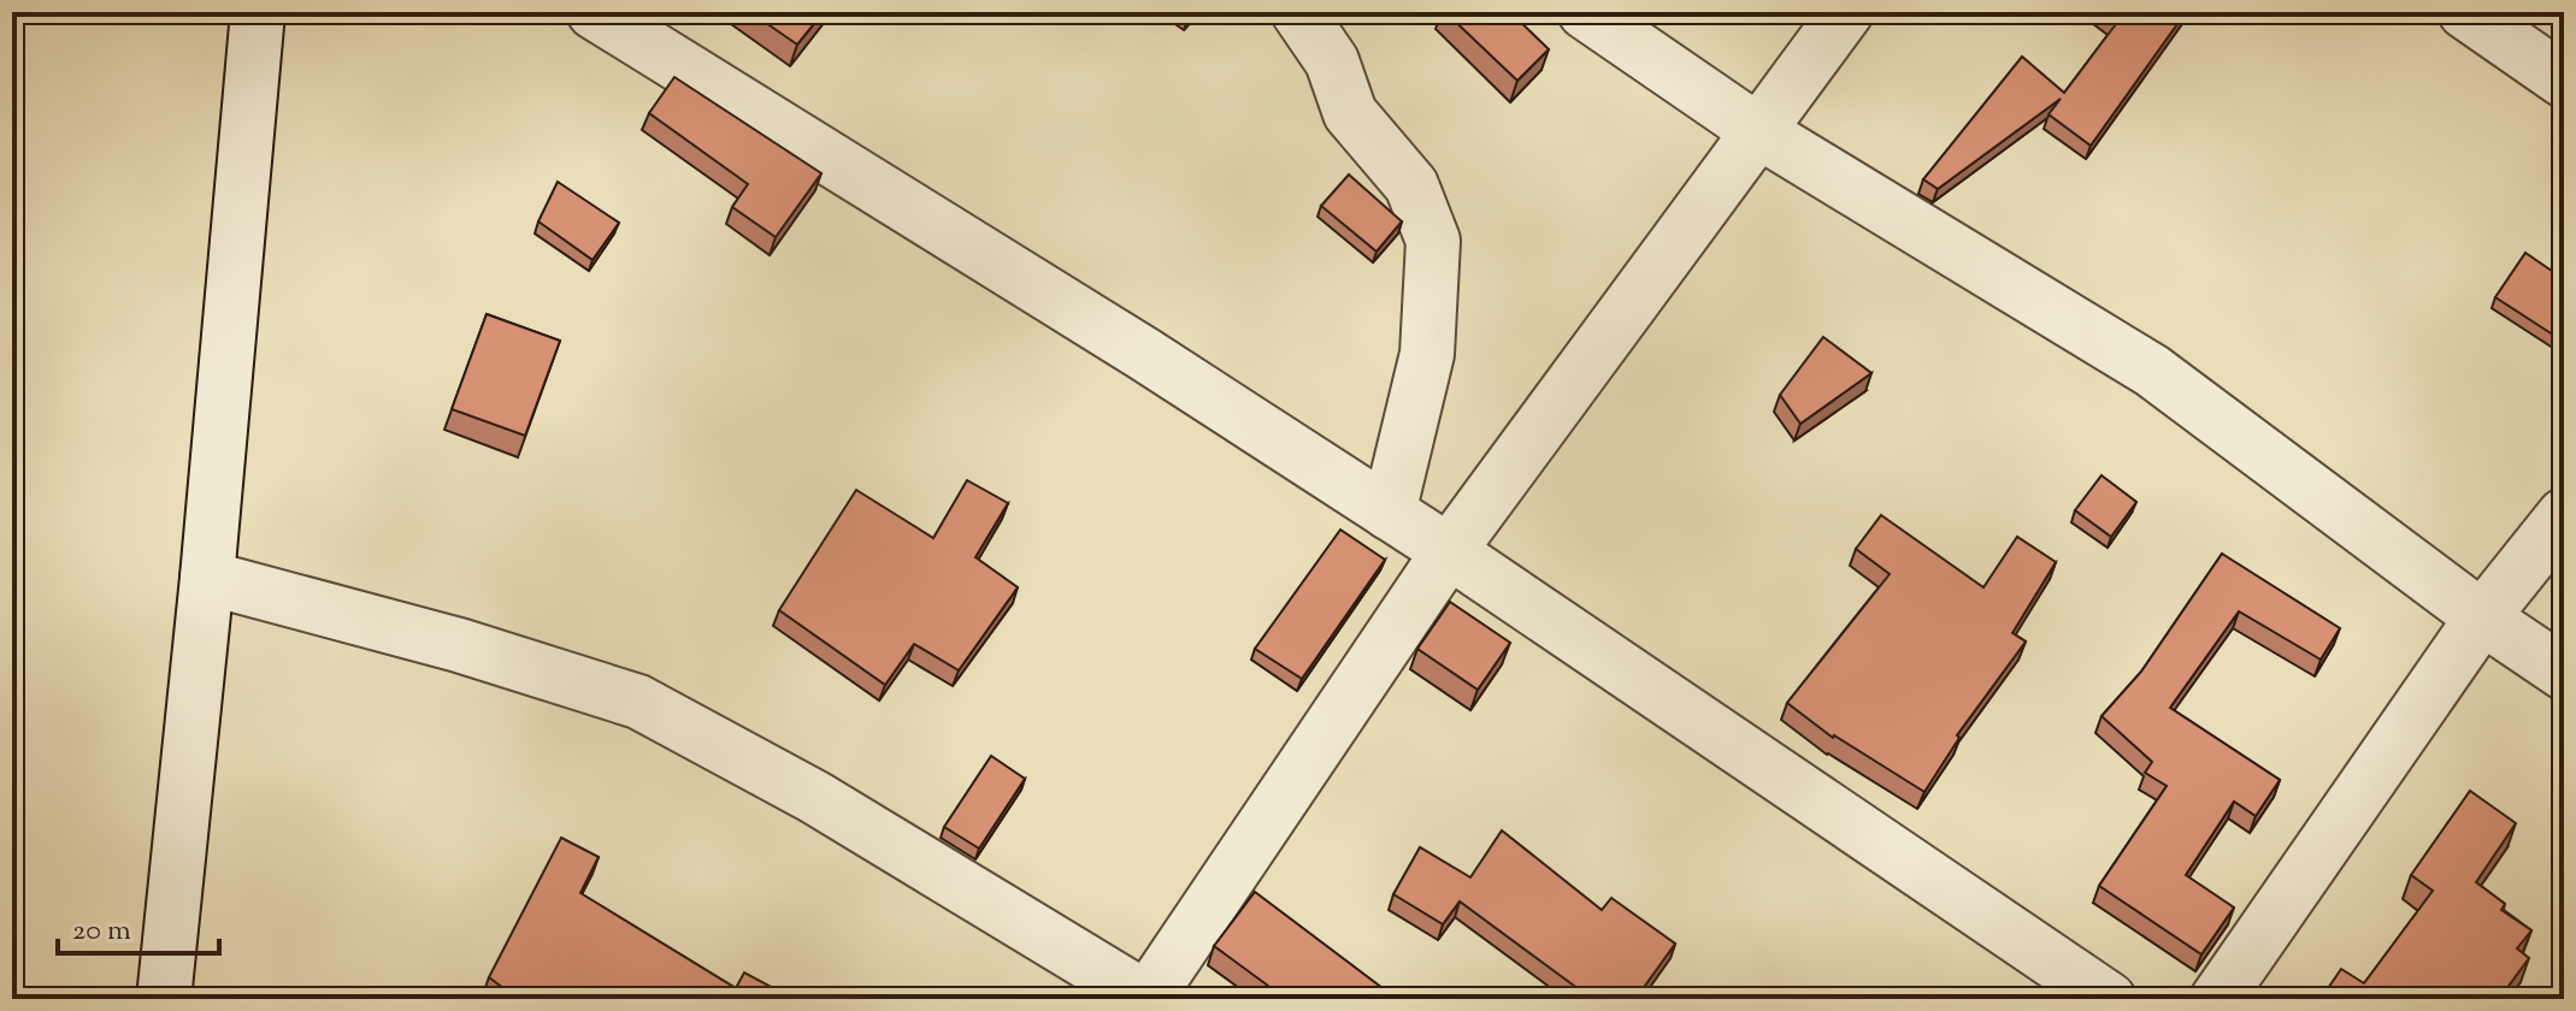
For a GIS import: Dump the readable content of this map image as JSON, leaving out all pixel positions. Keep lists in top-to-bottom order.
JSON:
{
  "scale_bar": "20 m"
}
